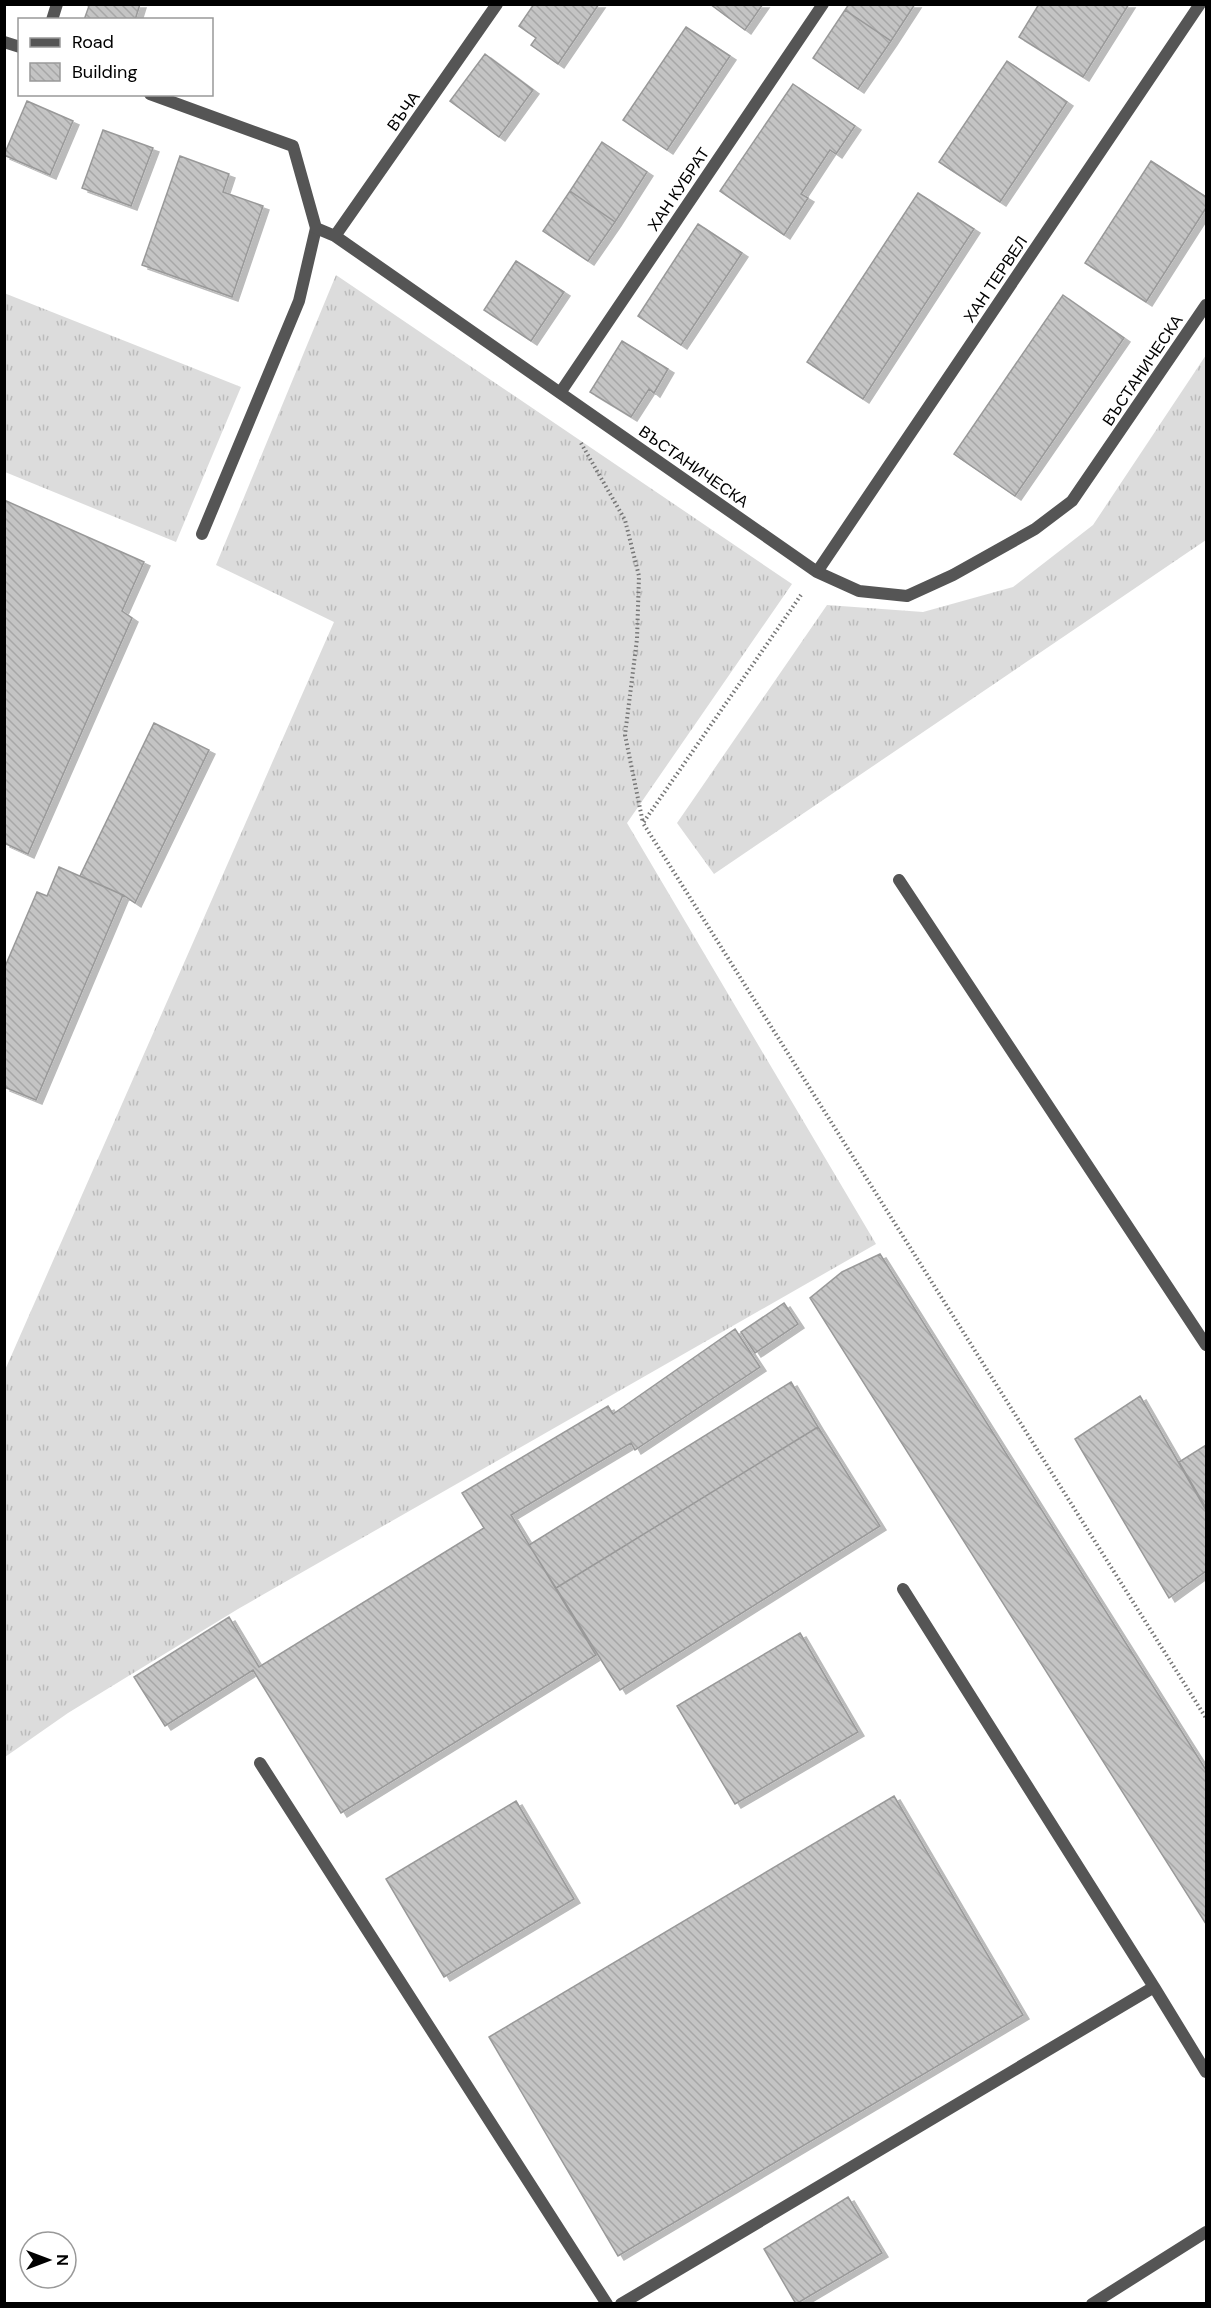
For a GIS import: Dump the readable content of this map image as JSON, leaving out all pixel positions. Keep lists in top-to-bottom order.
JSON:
{
  "streets": {
    "street": [
      "ВЪЧА",
      "ХАН КУБРАТ",
      "ХАН ТЕРВЕЛ",
      "ВЪСТАНИЧЕСКА"
    ]
  },
  "crossings": [
    ["ВЪЧА", "ВЪСТАНИЧЕСКА"],
    ["ХАН КУБРАТ", "ВЪСТАНИЧЕСКА"],
    ["ХАН ТЕРВЕЛ", "ВЪСТАНИЧЕСКА"]
  ],
  "legend": ["Road", "Building"],
  "north": "right"
}
